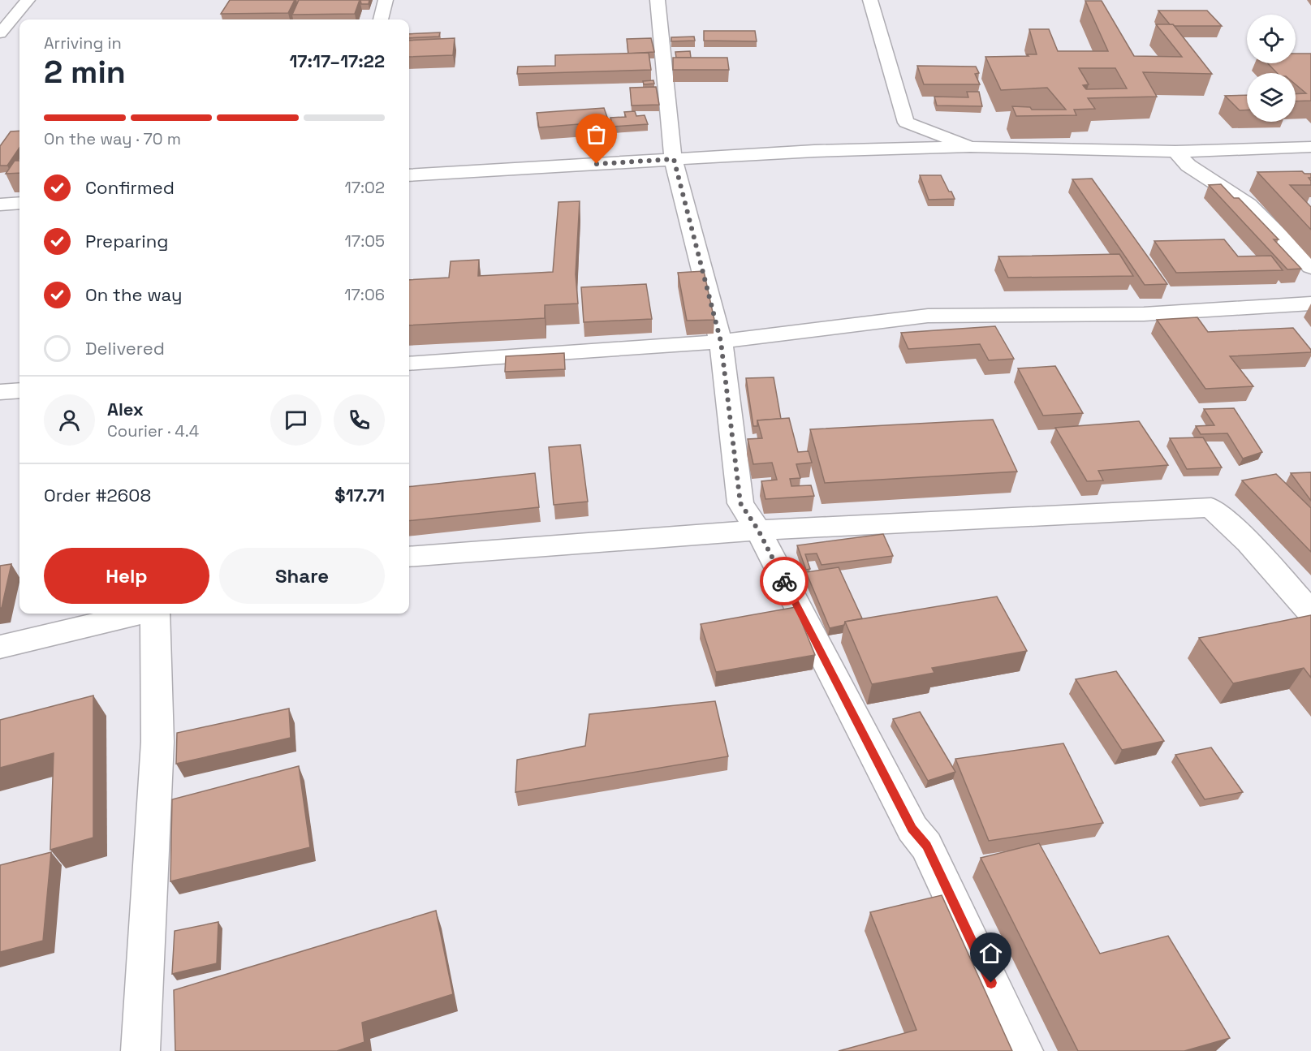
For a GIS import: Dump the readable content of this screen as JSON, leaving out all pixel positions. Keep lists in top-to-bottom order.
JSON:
{
  "page": {
    "heading": ["2 min", "Arriving in", "17:17–17:22"],
    "panel": [
      "Alex",
      "Courier · 4.4",
      "Order #2608",
      "$17.71"
    ],
    "bar": "On the way · 70 m",
    "list": [
      ["Confirmed", "17:02"],
      ["Preparing", "17:05"],
      ["On the way", "17:06"],
      "Delivered"
    ],
    "buttons": ["Help", "Share"]
  }
}
